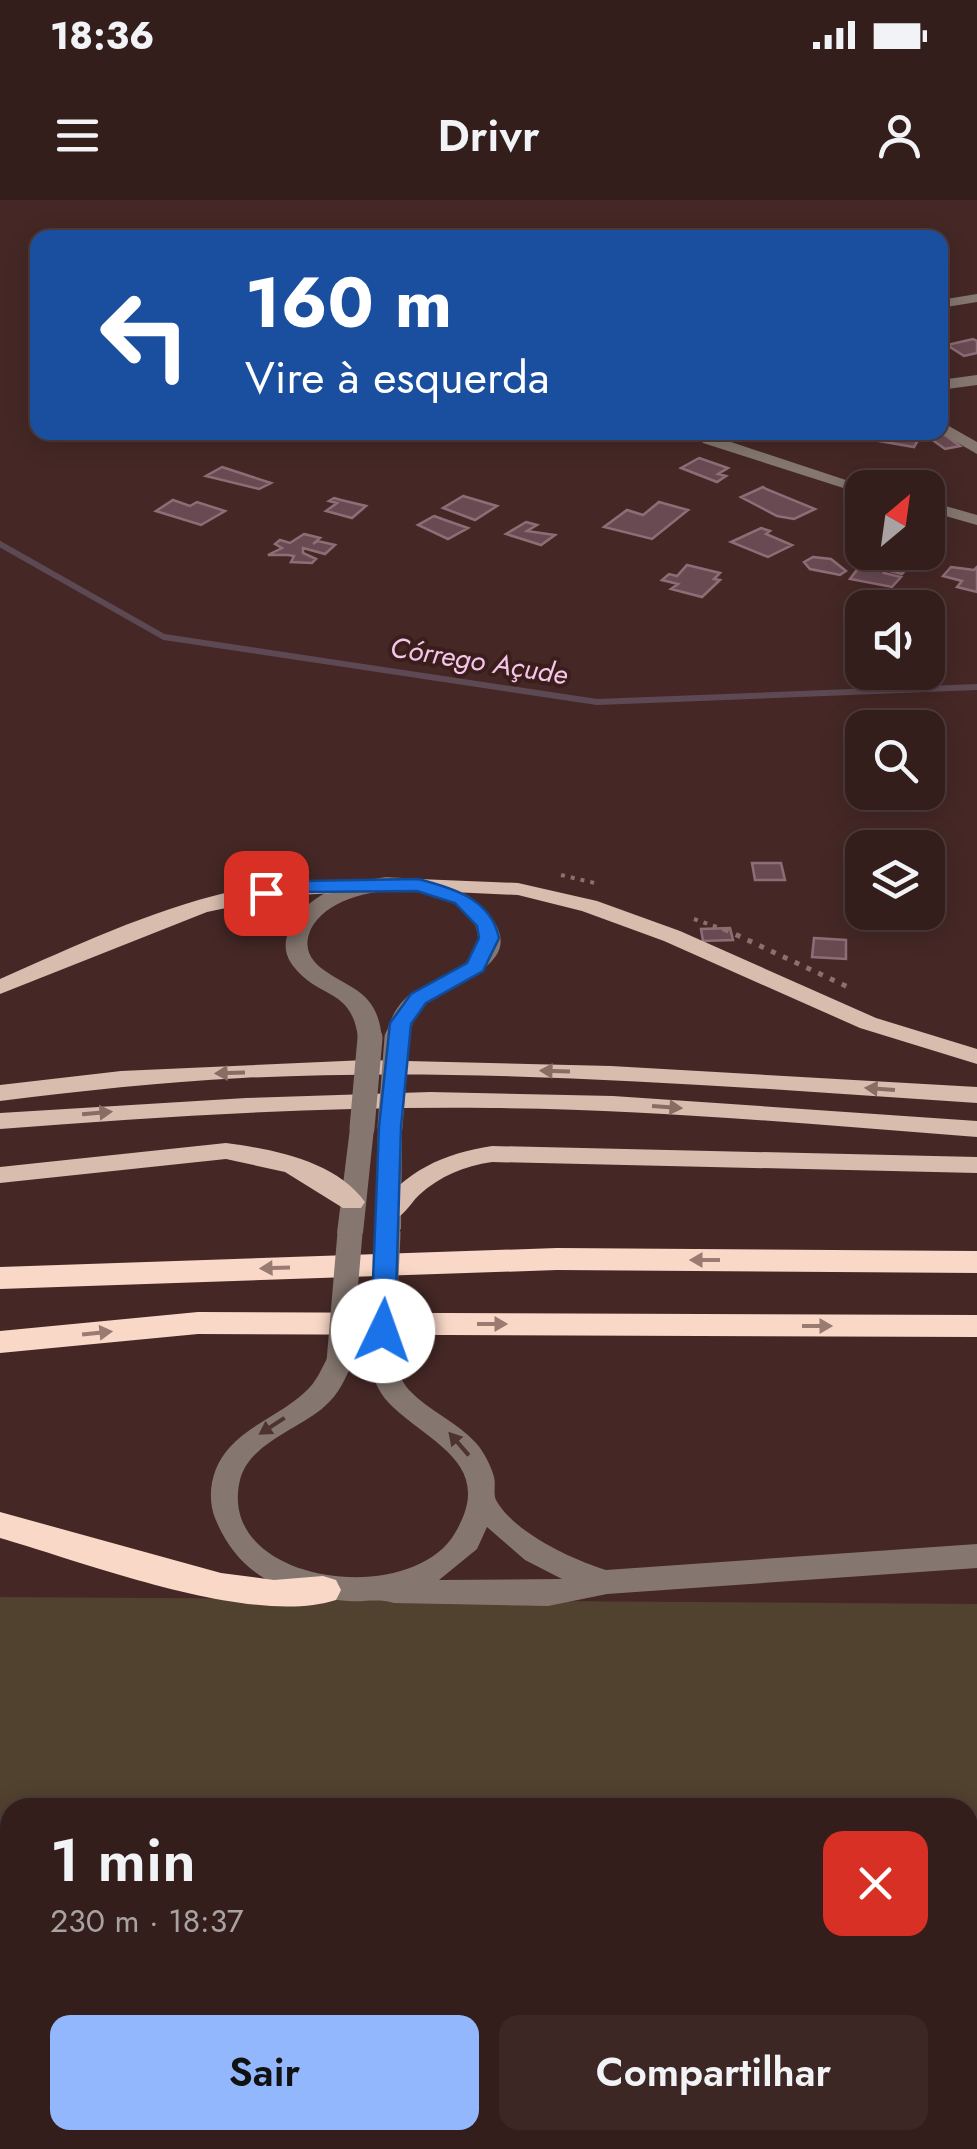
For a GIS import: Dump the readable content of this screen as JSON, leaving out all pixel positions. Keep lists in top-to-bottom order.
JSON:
{
  "water": ["Córrego Açude"],
  "north": "top right",
  "page": {
    "status": "18:36",
    "header": "Drivr",
    "turn": ["160 m", "Vire à esquerda"],
    "heading": ["1 min", "230 m · 18:37"],
    "buttons": ["Sair", "Compartilhar"]
  }
}
